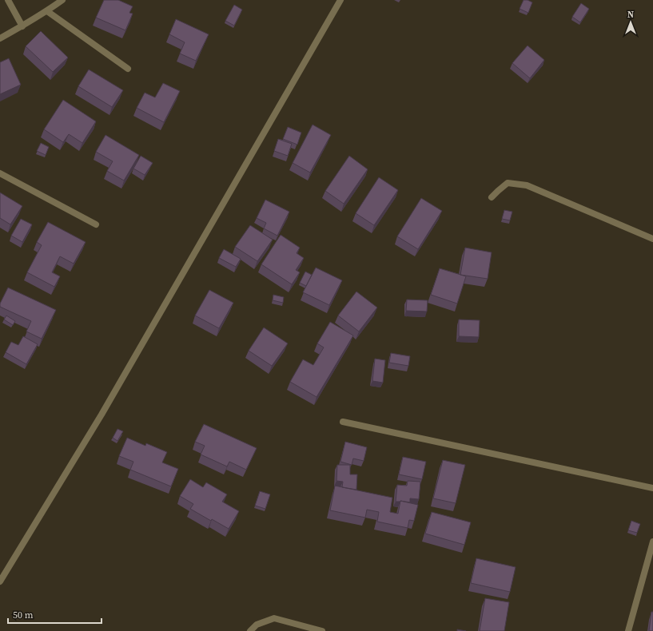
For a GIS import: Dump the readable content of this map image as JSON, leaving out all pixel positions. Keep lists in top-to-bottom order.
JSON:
{
  "scale_bar": "50 m",
  "north": "top"
}
